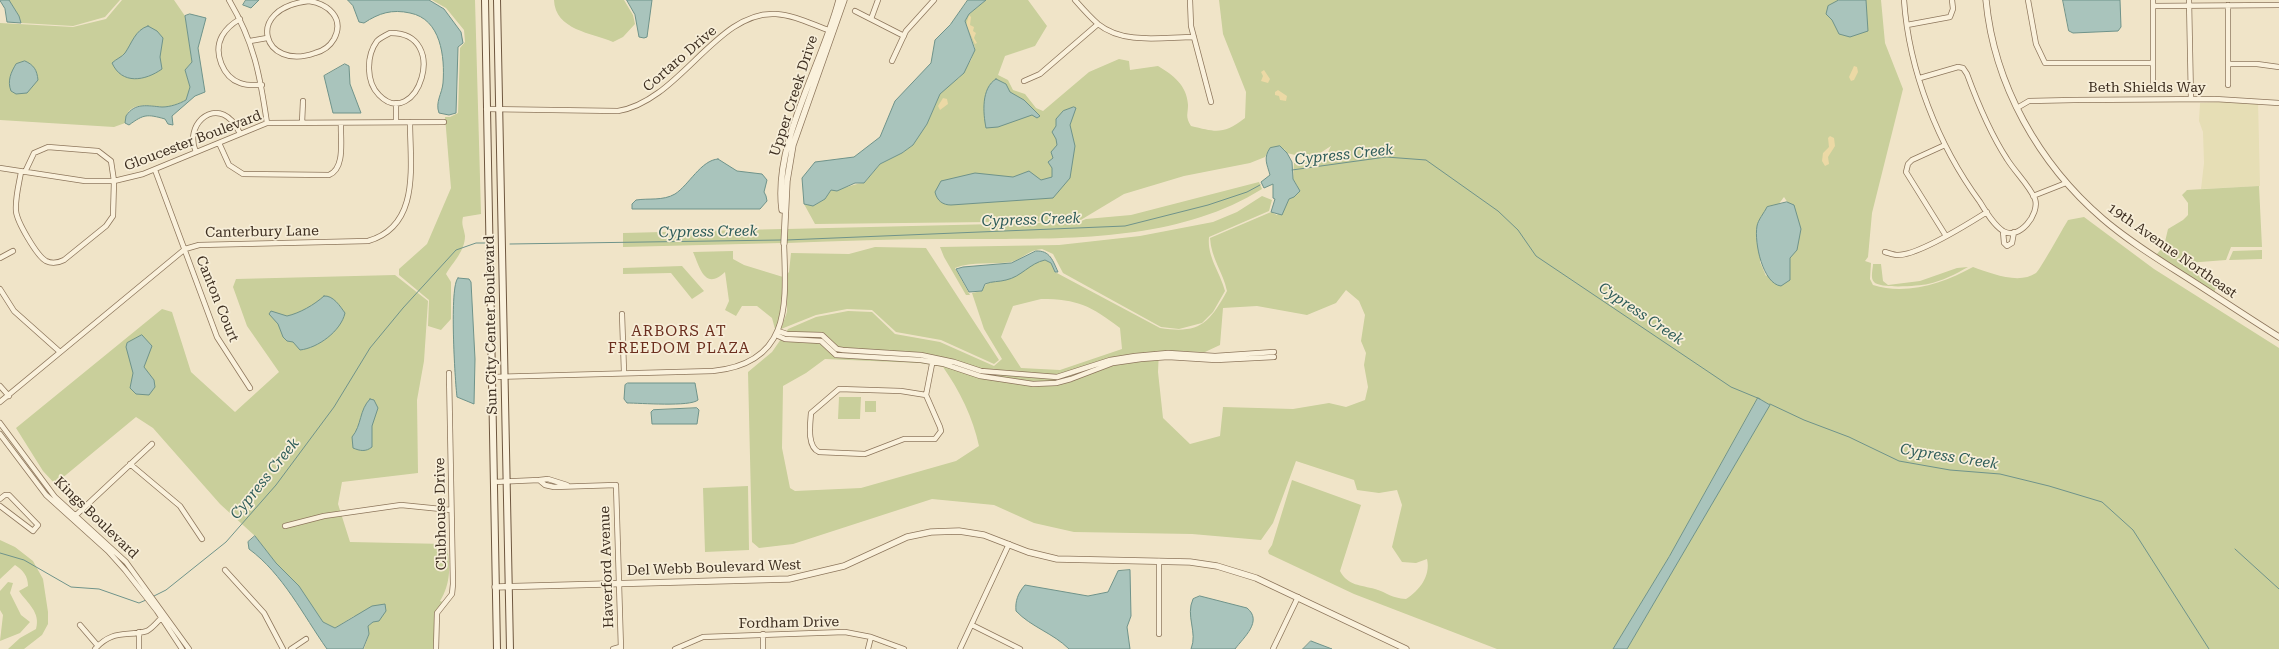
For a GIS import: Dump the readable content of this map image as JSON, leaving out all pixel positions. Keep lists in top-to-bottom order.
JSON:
{
  "streets": {
    "main road": ["Sun City Center Boulevard"],
    "street": [
      "Cortaro Drive",
      "Beth Shields Way",
      "Upper Creek Drive",
      "Gloucester Boulevard",
      "Canterbury Lane",
      "19th Avenue Northeast",
      "Canton Court",
      "Clubhouse Drive",
      "Kings Boulevard",
      "Haverford Avenue",
      "Del Webb Boulevard West",
      "Fordham Drive"
    ]
  },
  "crossings": [
    ["Cortaro Drive", "Upper Creek Drive"],
    ["Cortaro Drive", "Sun City Center Boulevard"],
    ["Beth Shields Way", "19th Avenue Northeast"],
    ["Upper Creek Drive", "Sun City Center Boulevard"],
    ["Gloucester Boulevard", "Canterbury Lane"],
    ["Gloucester Boulevard", "Canton Court"],
    ["Canterbury Lane", "Canton Court"],
    ["Sun City Center Boulevard", "Haverford Avenue"],
    ["Sun City Center Boulevard", "Del Webb Boulevard West"],
    ["Haverford Avenue", "Del Webb Boulevard West"]
  ],
  "districts": ["ARBORS AT FREEDOM PLAZA"],
  "water": ["Cypress Creek"]
}
